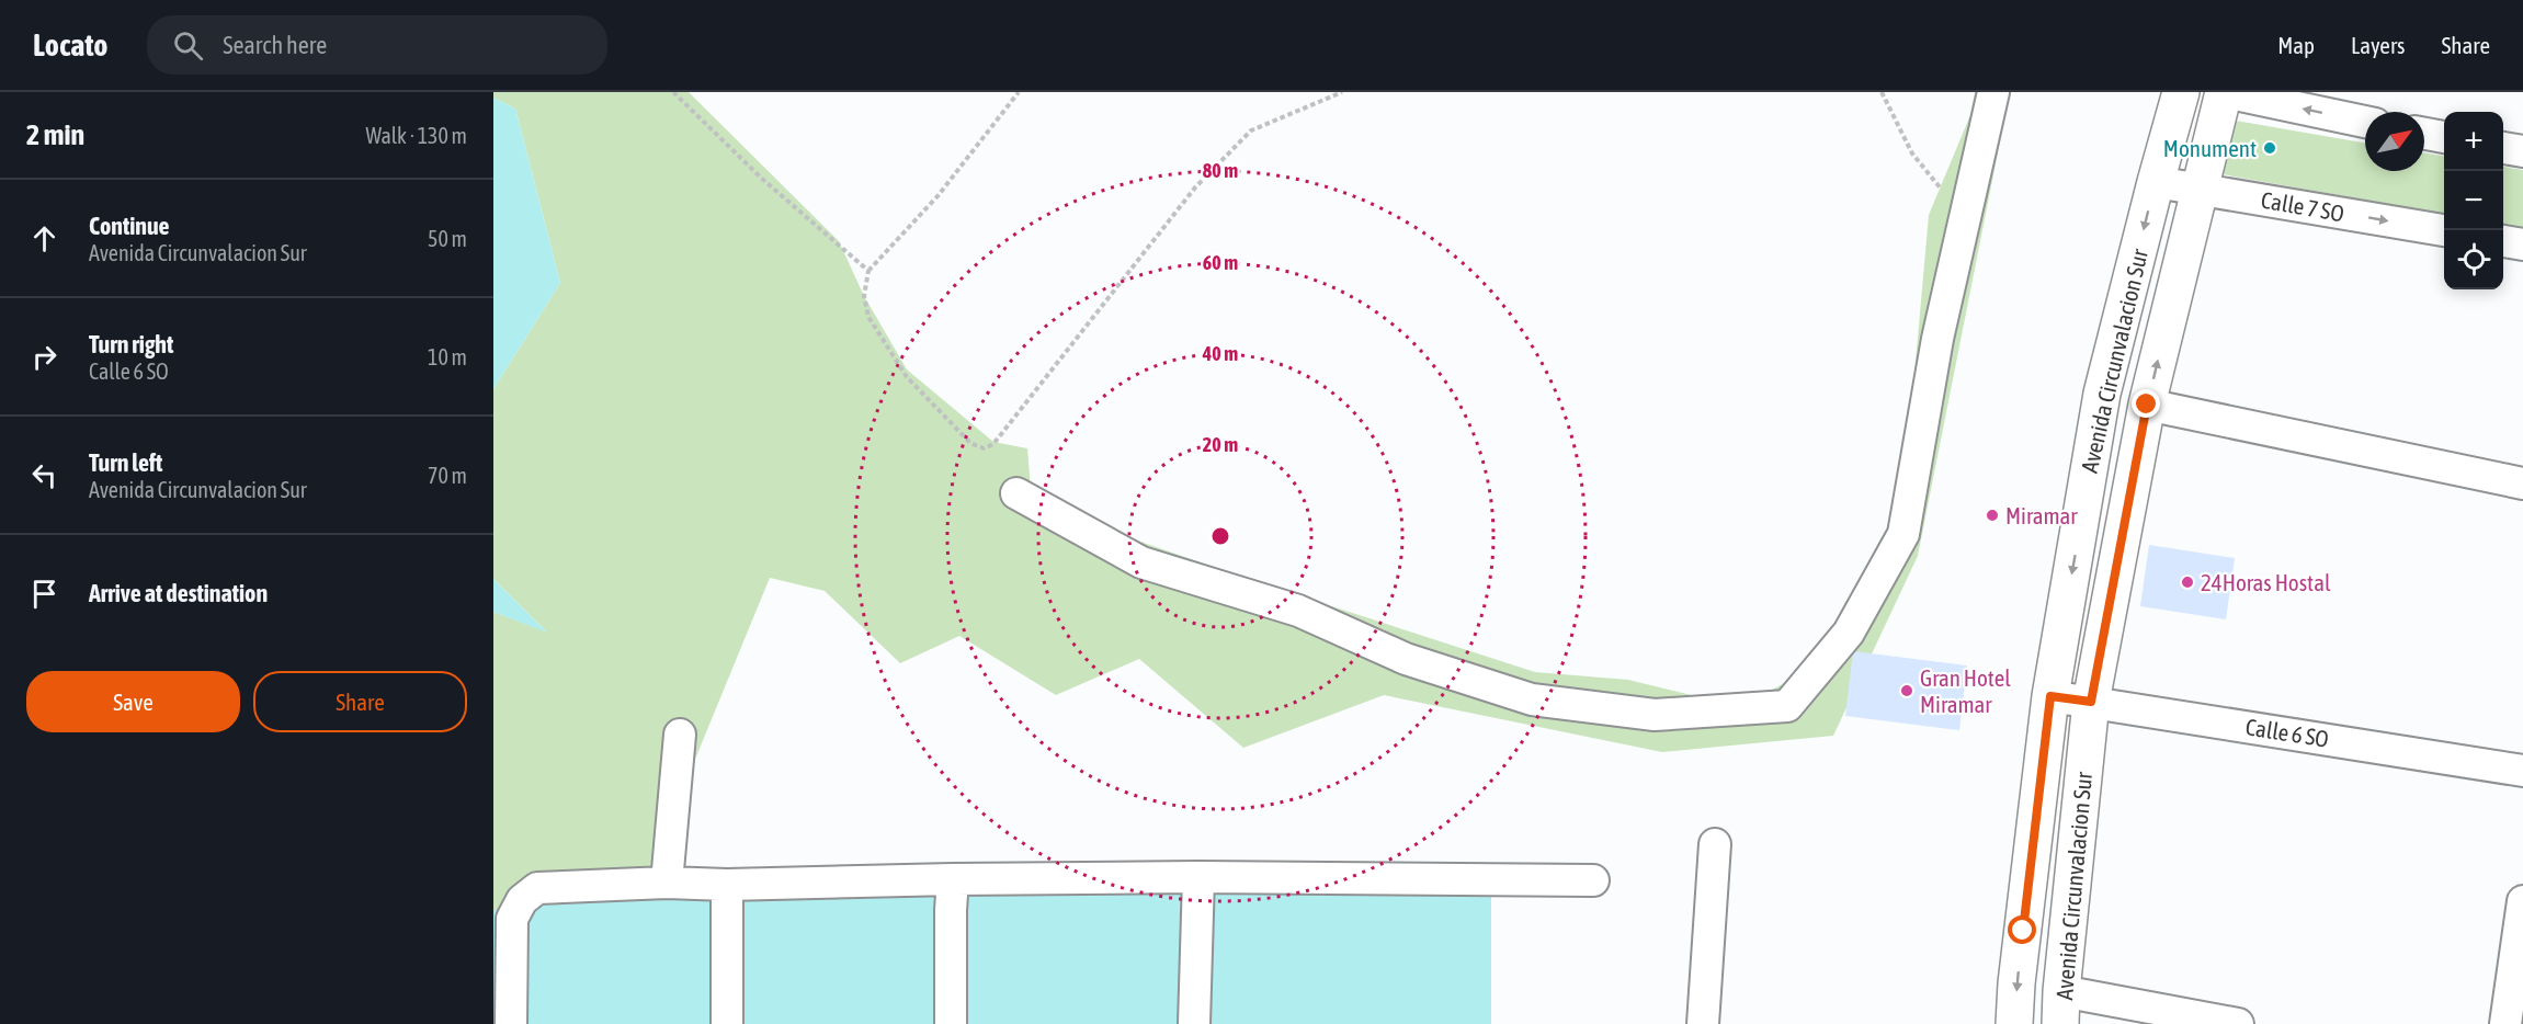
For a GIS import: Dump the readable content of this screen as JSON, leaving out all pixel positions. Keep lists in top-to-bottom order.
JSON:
{
  "streets": {
    "main road": ["Avenida Circunvalacion Sur"],
    "street": ["Calle 7 SO", "Calle 6 SO"]
  },
  "crossings": [
    ["Calle 7 SO", "Avenida Circunvalacion Sur"],
    ["Avenida Circunvalacion Sur", "Calle 6 SO"]
  ],
  "places": [
    "Monument",
    "Miramar",
    "24Horas Hostal",
    "Gran Hotel Miramar"
  ],
  "north": "top right",
  "page": {
    "header": "Locato",
    "search": "Search here",
    "nav": ["Map", "Layers", "Share"],
    "heading": ["2 min", "Walk · 130 m"],
    "map_buttons": ["+", "−"],
    "list": [
      ["Continue", "Avenida Circunvalacion Sur", "50 m"],
      ["Turn right", "Calle 6 SO", "10 m"],
      ["Turn left", "Avenida Circunvalacion Sur", "70 m"],
      "Arrive at destination"
    ],
    "buttons": ["Save", "Share"]
  },
  "rings": [
    "80 m",
    "60 m",
    "40 m",
    "20 m"
  ]
}
